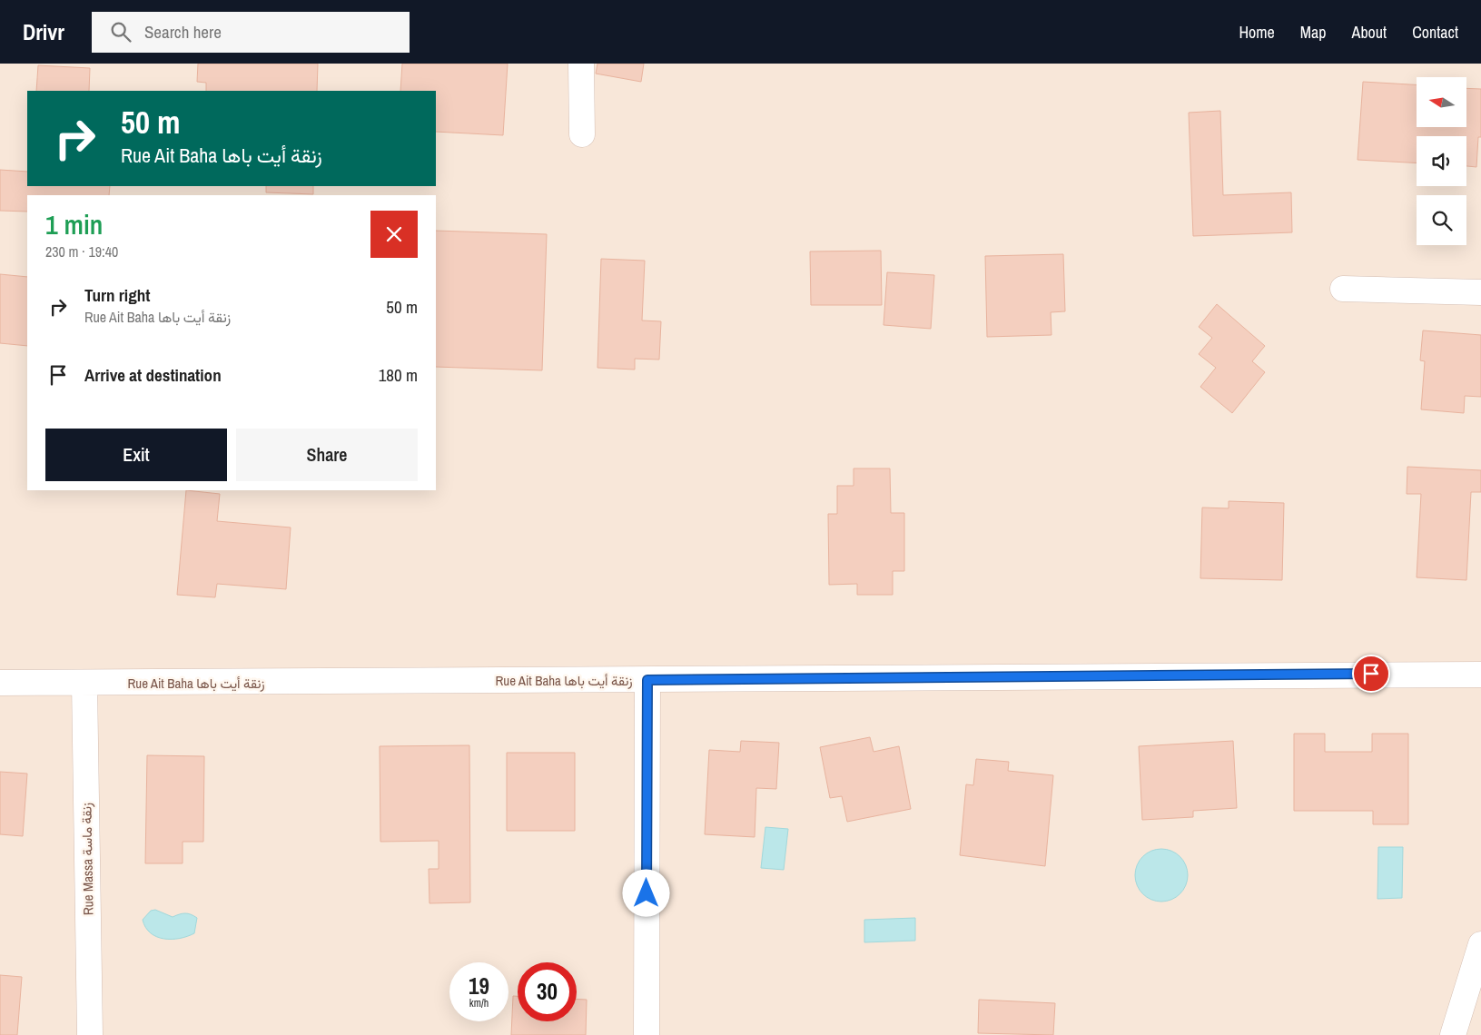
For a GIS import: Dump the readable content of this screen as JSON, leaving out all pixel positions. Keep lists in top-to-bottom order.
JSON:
{
  "streets": {
    "street": ["Rue Ait Baha زنقة أيت باها", "Rue Massa زنقة ماسة"]
  },
  "crossings": [
    ["Rue Ait Baha زنقة أيت باها", "Rue Massa زنقة ماسة"]
  ],
  "north": "left",
  "page": {
    "header": "Drivr",
    "search": "Search here",
    "nav": [
      "Home",
      "Map",
      "About",
      "Contact"
    ],
    "turn": ["50 m", "Rue Ait Baha زنقة أيت باها"],
    "heading": ["1 min", "230 m · 19:40"],
    "list": [
      {
        "name": "Turn right",
        "note": "Rue Ait Baha زنقة أيت باها",
        "value": "50 m"
      },
      {
        "name": "Arrive at destination",
        "value": "180 m"
      }
    ],
    "buttons": ["Exit", "Share"],
    "speed": "19 km/h",
    "limit": "30"
  }
}
